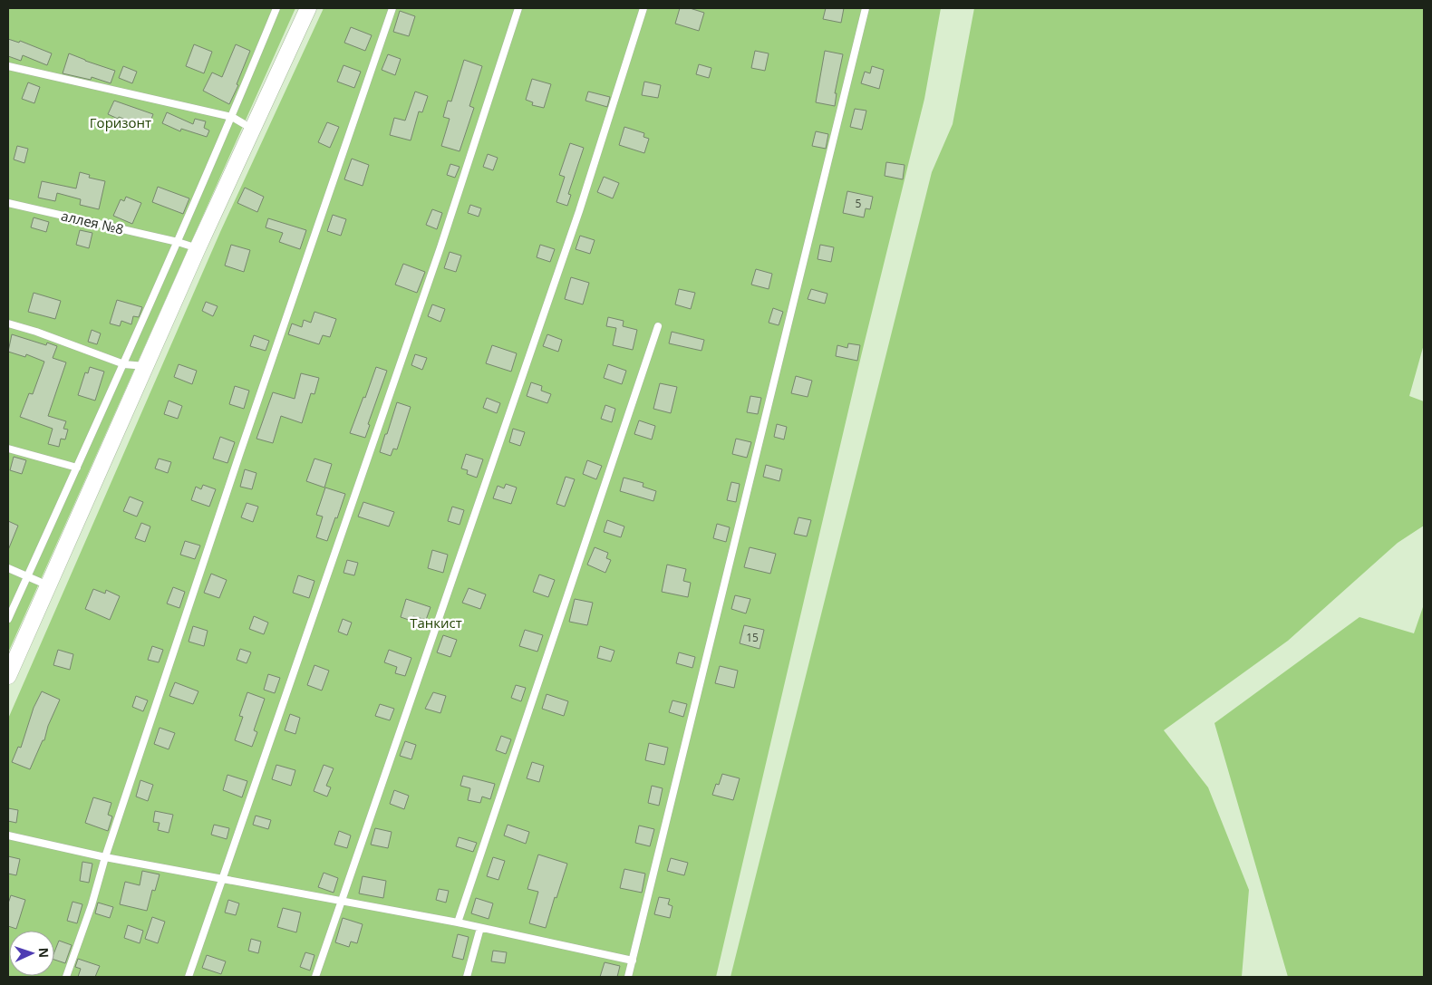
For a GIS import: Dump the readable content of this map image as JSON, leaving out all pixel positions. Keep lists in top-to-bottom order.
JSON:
{
  "streets": {
    "lane": ["аллея №8"]
  },
  "parks": ["Горизонт", "Танкист"],
  "house_numbers": ["5", "15"],
  "north": "right"
}
